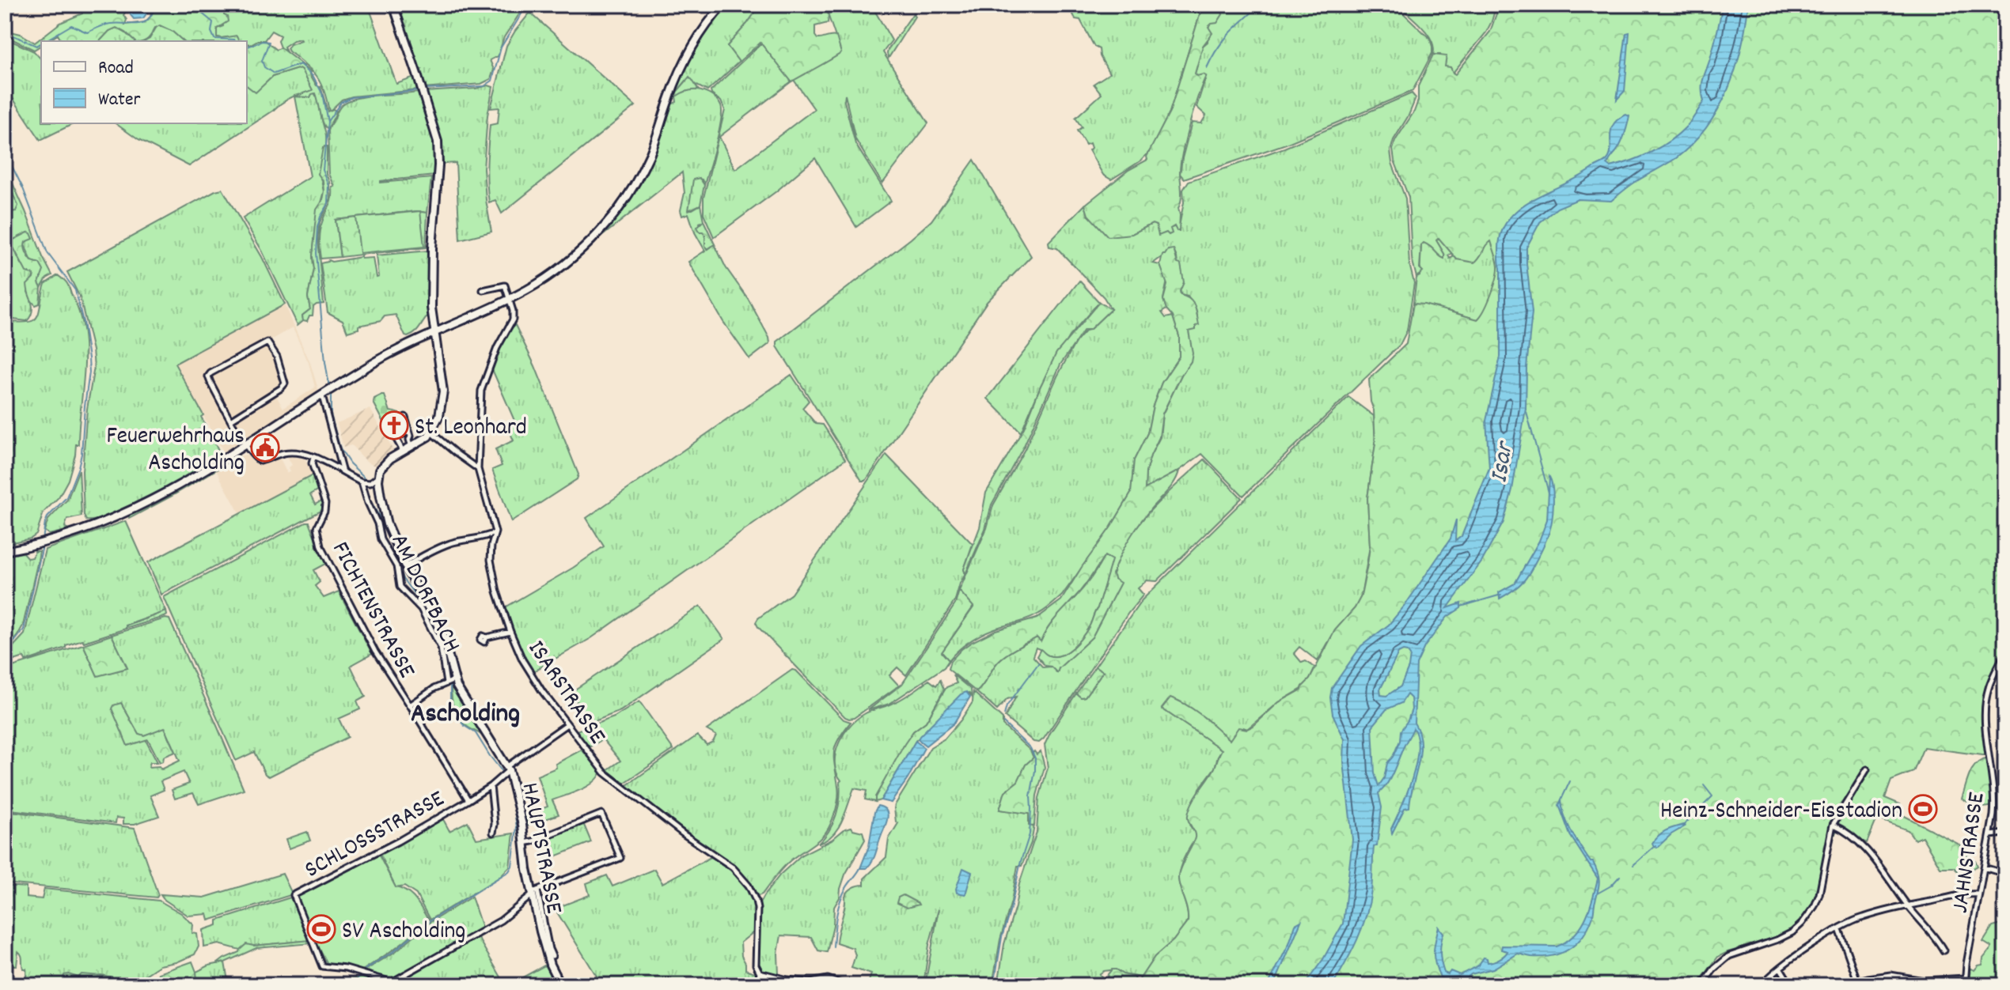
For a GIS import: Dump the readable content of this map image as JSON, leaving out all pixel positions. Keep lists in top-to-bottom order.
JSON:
{
  "streets": {
    "main road": ["HAUPTSTRASSE"],
    "street": [
      "AM DORFBACH",
      "FICHTENSTRASSE",
      "ISARSTRASSE",
      "SCHLOSSSTRASSE",
      "JAHNSTRASSE"
    ]
  },
  "crossings": [
    ["AM DORFBACH", "HAUPTSTRASSE"],
    ["FICHTENSTRASSE", "SCHLOSSSTRASSE"],
    ["ISARSTRASSE", "SCHLOSSSTRASSE"],
    ["SCHLOSSSTRASSE", "HAUPTSTRASSE"]
  ],
  "districts": ["Ascholding"],
  "water": ["Isar"],
  "places": {
    "church": ["St. Leonhard"],
    "public building": ["Feuerwehrhaus Ascholding"],
    "sports": ["Heinz-Schneider-Eisstadion", "SV Ascholding"]
  },
  "legend": ["Road", "Water"]
}
